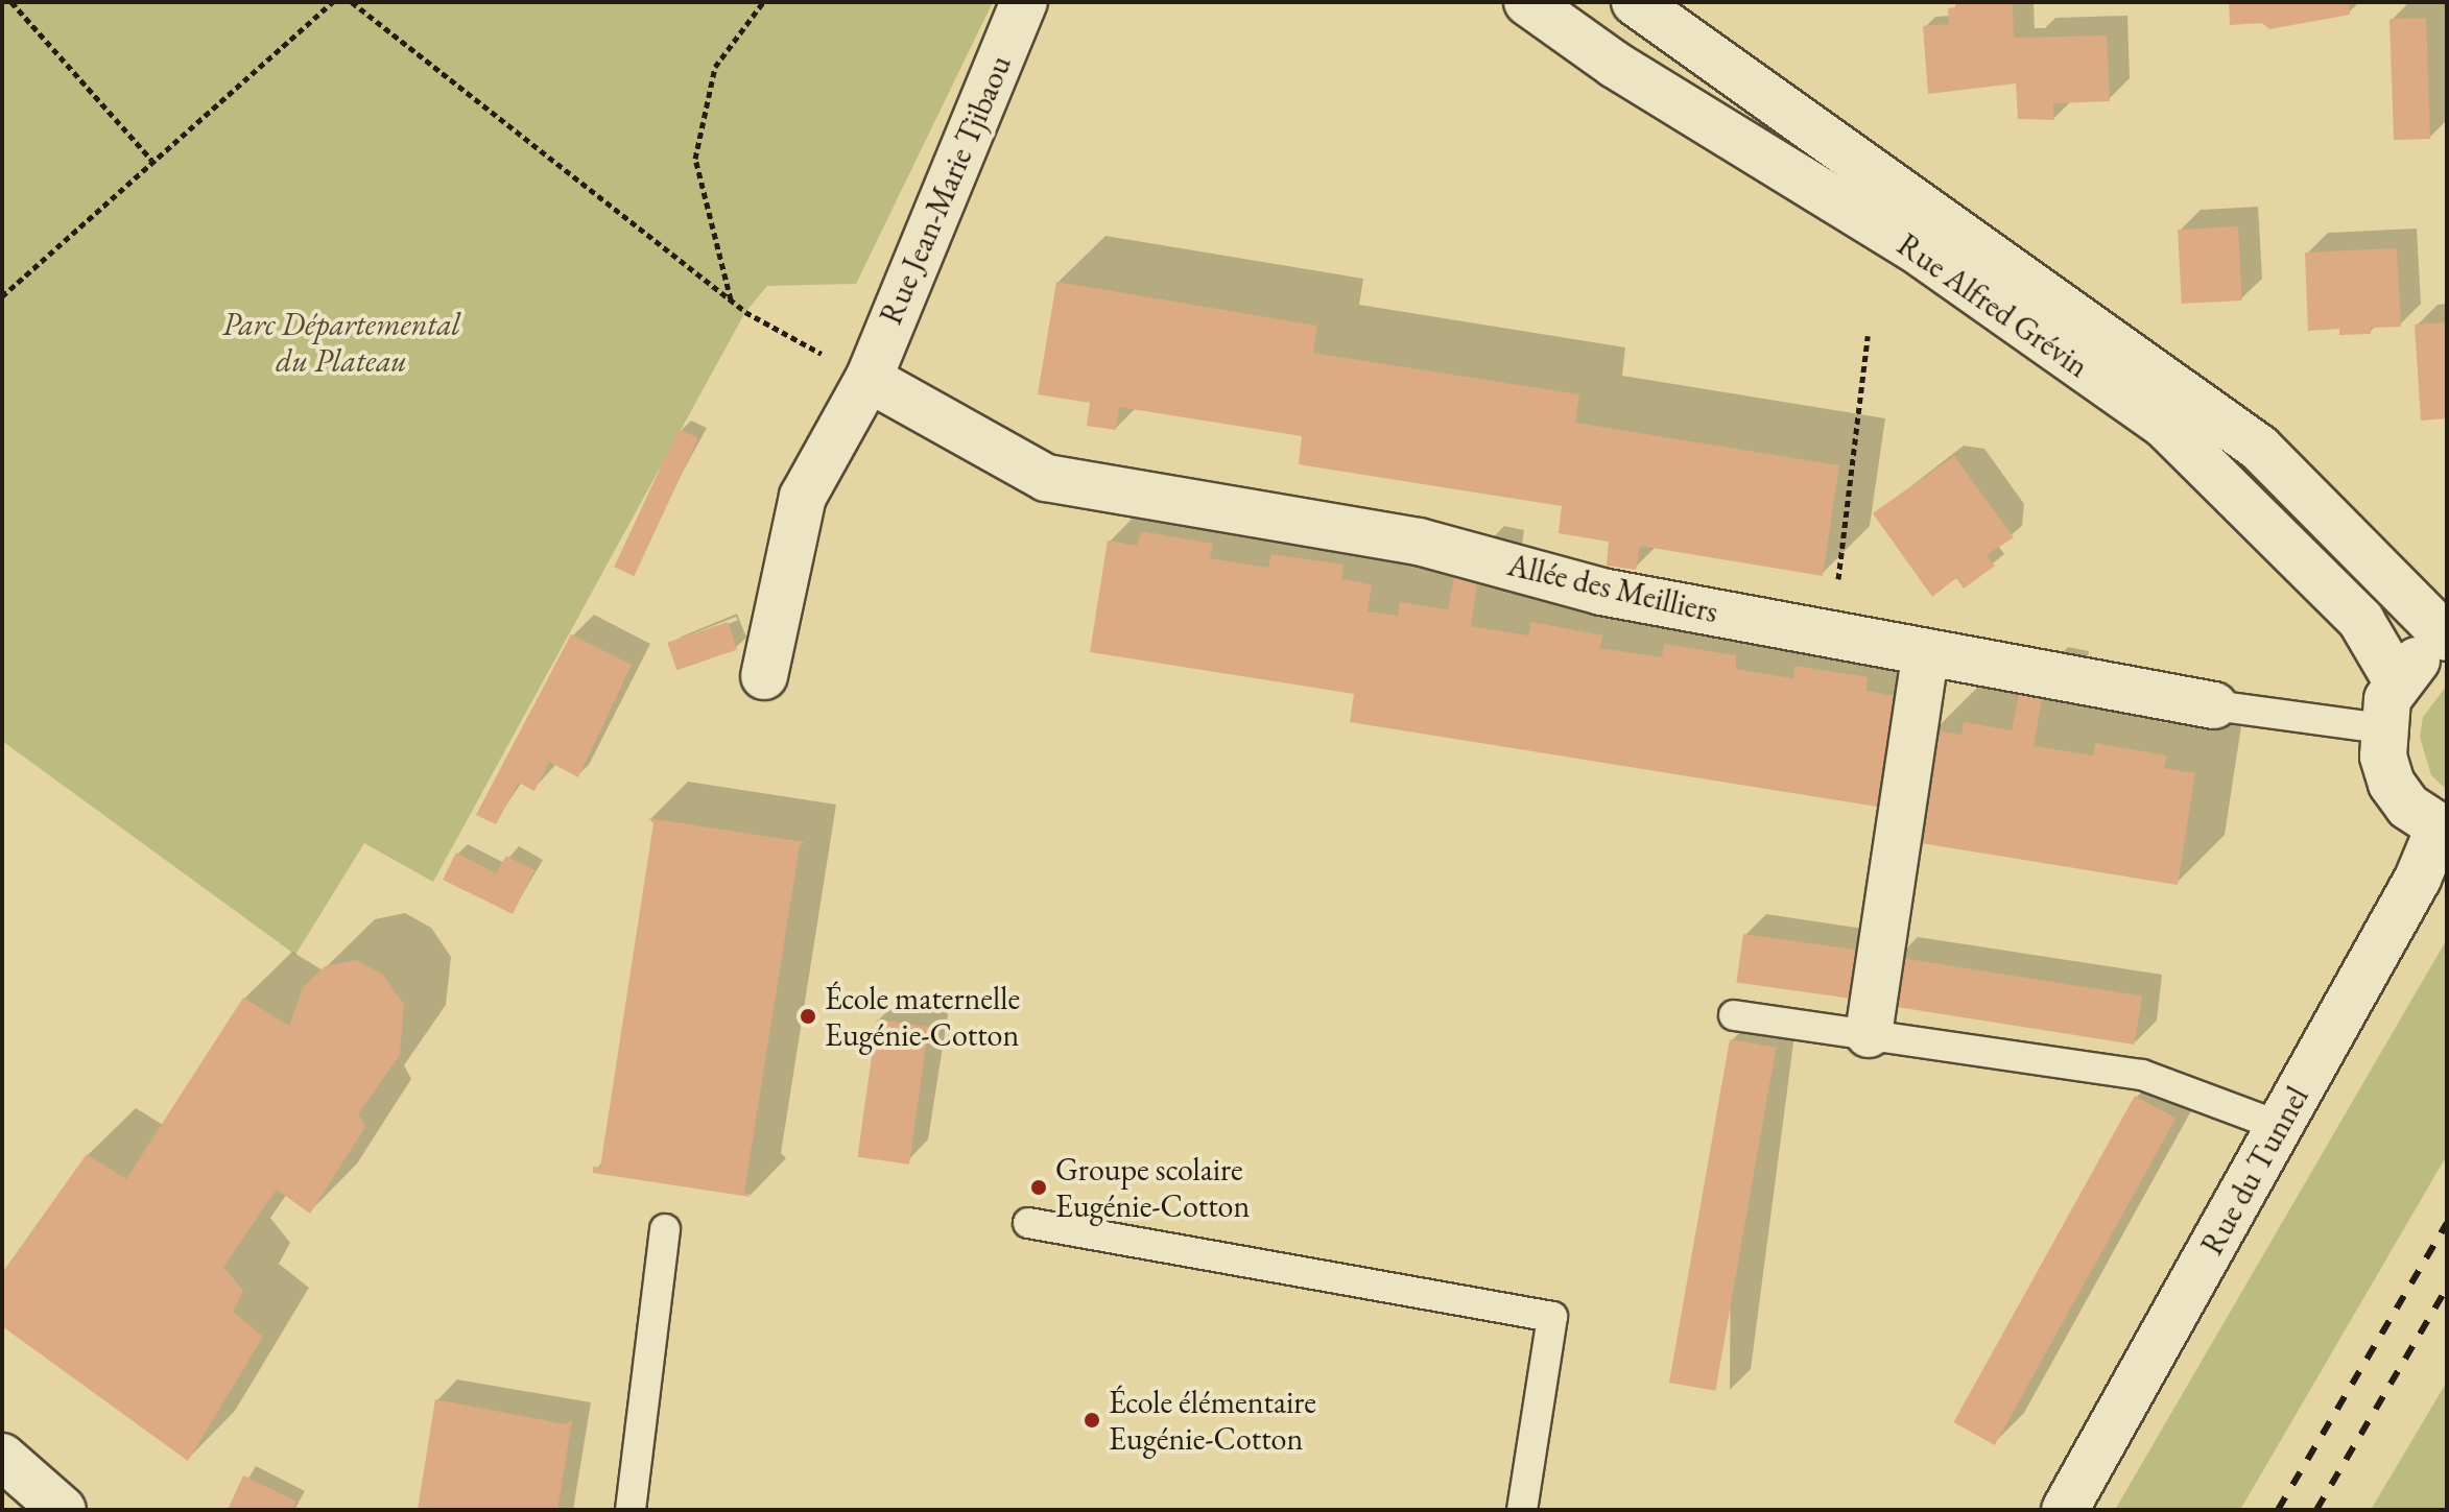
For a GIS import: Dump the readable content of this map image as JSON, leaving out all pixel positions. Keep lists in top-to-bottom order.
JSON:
{
  "streets": {
    "street": [
      "Rue Jean-Marie Tjibaou",
      "Rue Alfred Grévin",
      "Allée des Meilliers",
      "Rue du Tunnel"
    ]
  },
  "crossings": [
    ["Rue Jean-Marie Tjibaou", "Allée des Meilliers"],
    ["Rue Alfred Grévin", "Allée des Meilliers"],
    ["Rue Alfred Grévin", "Rue du Tunnel"]
  ],
  "parks": ["Parc Départemental du Plateau"],
  "places": ["École maternelle Eugénie-Cotton", "Groupe scolaire Eugénie-Cotton", "École élémentaire Eugénie-Cotton"]
}
